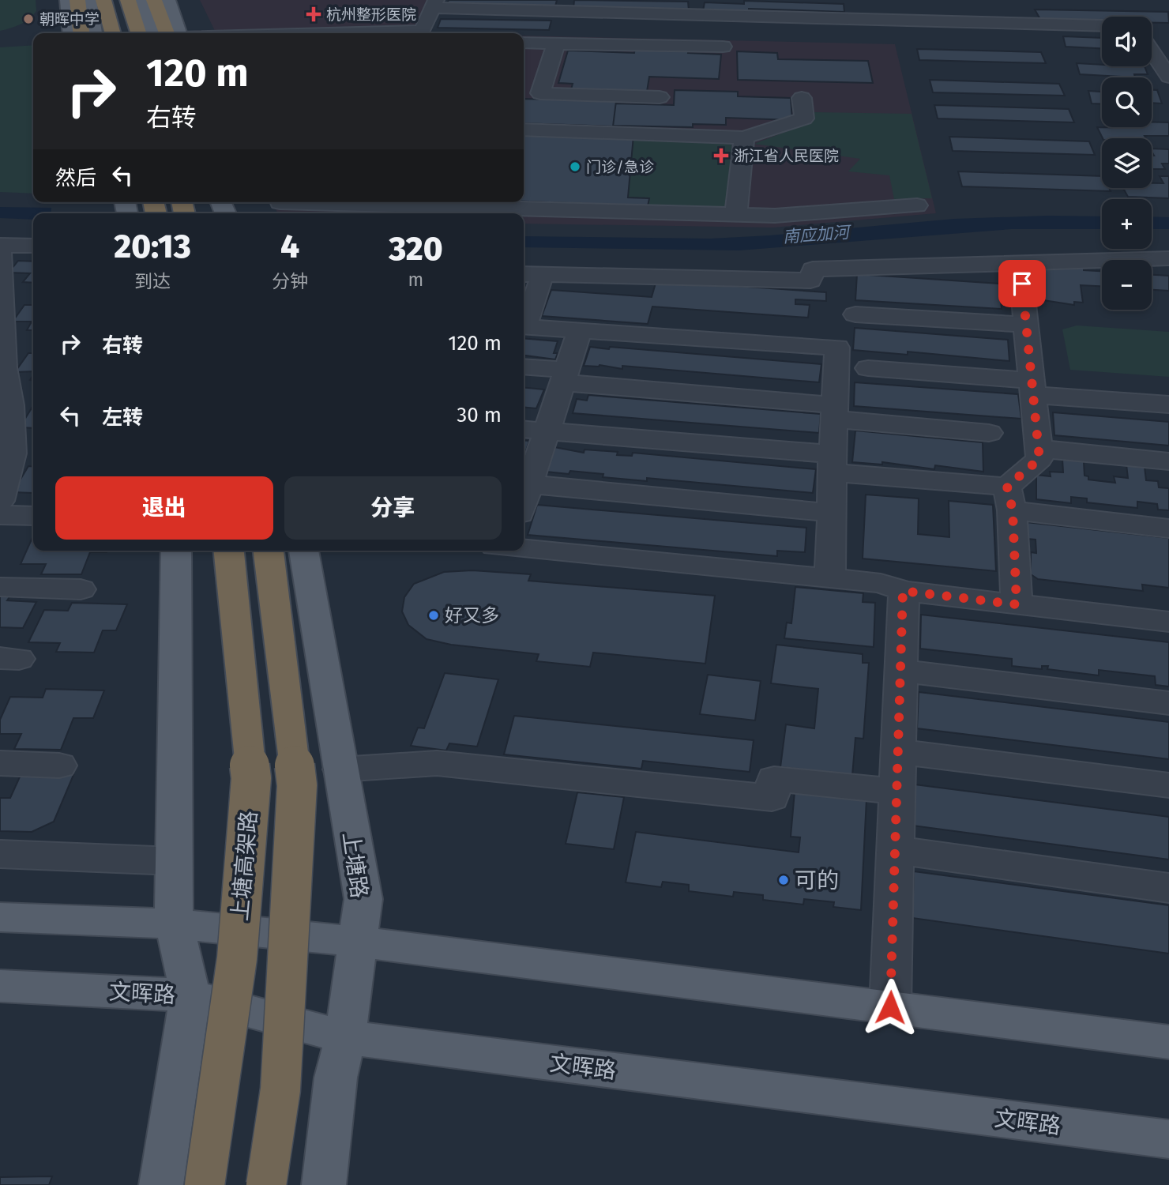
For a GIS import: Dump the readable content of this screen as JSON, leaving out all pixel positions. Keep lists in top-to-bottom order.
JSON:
{
  "streets": {
    "highway": ["上塘高架路"],
    "main road": ["上塘路", "文晖路"]
  },
  "crossings": [
    ["上塘路", "文晖路"]
  ],
  "water": ["南应加河"],
  "places": {
    "health": ["杭州整形医院", "浙江省人民医院"],
    "other": [
      "朝晖中学",
      "门诊/急诊",
      "好又多",
      "可的"
    ]
  },
  "page": {
    "map_buttons": ["+", "−"],
    "turn": ["120 m", "右转"],
    "then": "然后",
    "eta": [
      "20:13",
      "到达",
      "4",
      "分钟",
      "320",
      "m"
    ],
    "list": [
      {
        "name": "右转",
        "value": "120 m"
      },
      {
        "name": "左转",
        "value": "30 m"
      }
    ],
    "buttons": ["退出", "分享"]
  }
}
